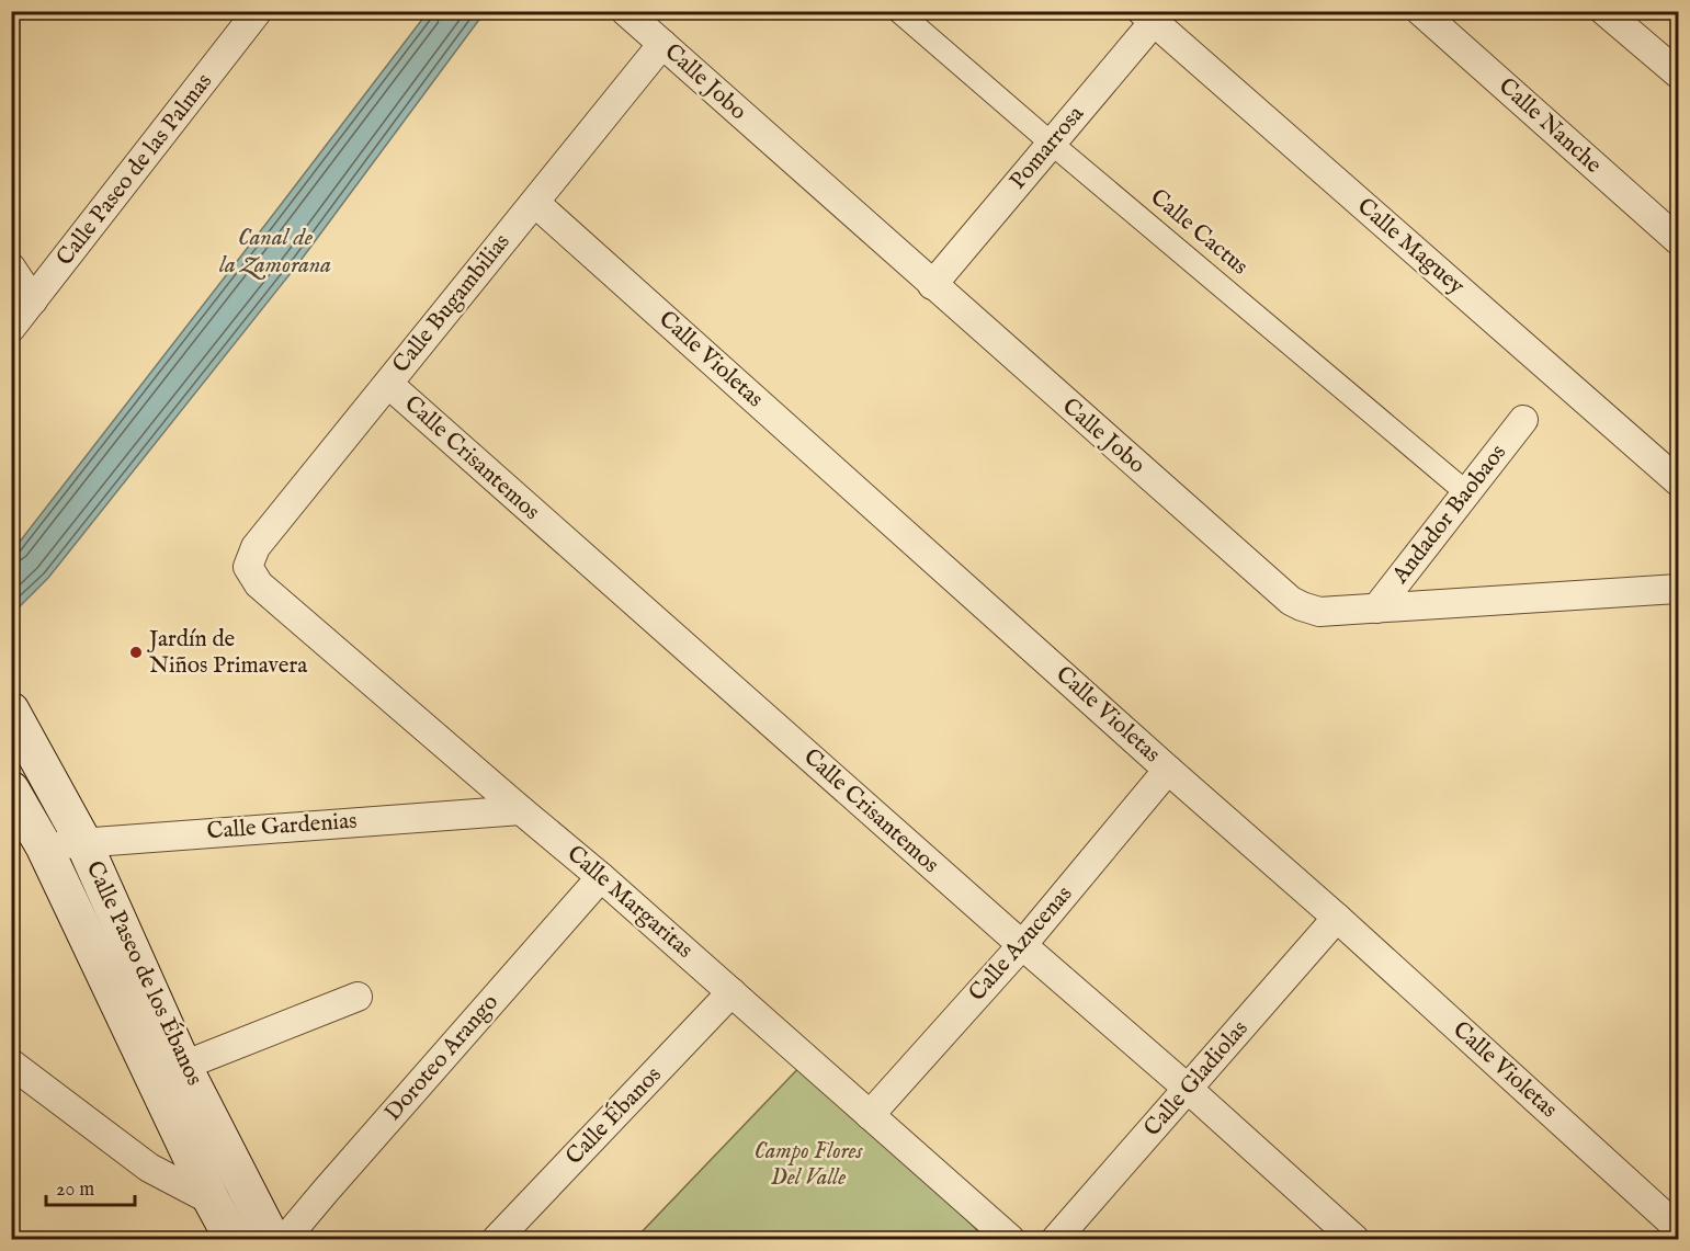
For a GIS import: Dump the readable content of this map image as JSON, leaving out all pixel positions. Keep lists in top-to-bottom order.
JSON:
{
  "streets": {
    "main road": ["Calle Paseo de los Ébanos"],
    "street": [
      "Calle Jobo",
      "Calle Nanche",
      "Pomarrosa",
      "Calle Paseo de las Palmas",
      "Calle Cactus",
      "Calle Maguey",
      "Calle Bugambilias",
      "Calle Violetas",
      "Calle Crisantemos",
      "Andador Baobaos",
      "Calle Gardenias",
      "Calle Margaritas",
      "Calle Azucenas",
      "Doroteo Arango",
      "Calle Gladiolas",
      "Calle Ébanos"
    ]
  },
  "crossings": [
    ["Calle Jobo", "Pomarrosa"],
    ["Calle Jobo", "Calle Bugambilias"],
    ["Calle Jobo", "Andador Baobaos"],
    ["Pomarrosa", "Calle Cactus"],
    ["Pomarrosa", "Calle Maguey"],
    ["Calle Cactus", "Andador Baobaos"],
    ["Calle Bugambilias", "Calle Violetas"],
    ["Calle Bugambilias", "Calle Crisantemos"],
    ["Calle Bugambilias", "Calle Margaritas"],
    ["Calle Violetas", "Calle Azucenas"],
    ["Calle Violetas", "Calle Gladiolas"],
    ["Calle Crisantemos", "Calle Azucenas"],
    ["Calle Crisantemos", "Calle Gladiolas"],
    ["Calle Gardenias", "Calle Margaritas"],
    ["Calle Gardenias", "Calle Paseo de los Ébanos"],
    ["Calle Margaritas", "Calle Azucenas"],
    ["Calle Margaritas", "Doroteo Arango"],
    ["Calle Margaritas", "Calle Ébanos"]
  ],
  "water": ["Canal de la Zamorana"],
  "parks": ["Campo Flores Del Valle"],
  "places": ["Jardín de Niños Primavera"],
  "scale_bar": "20 m"
}
